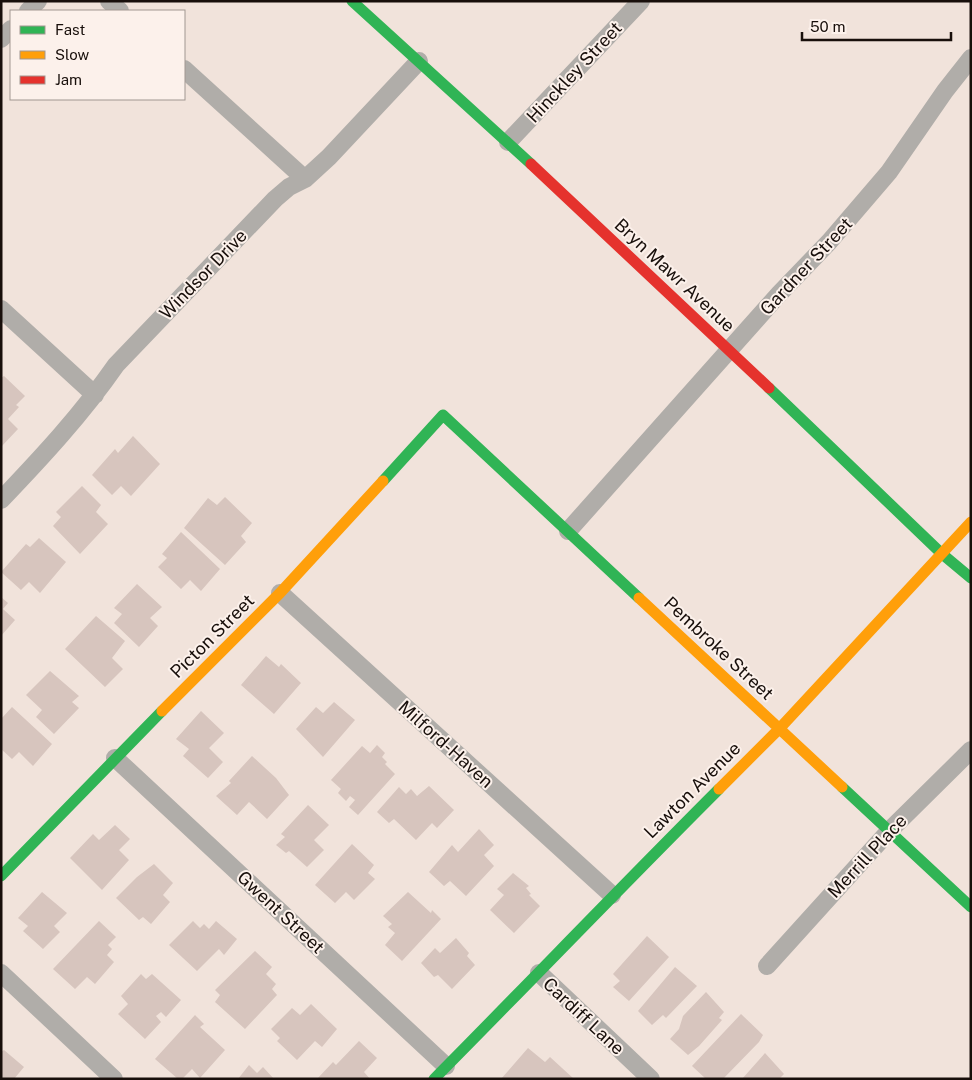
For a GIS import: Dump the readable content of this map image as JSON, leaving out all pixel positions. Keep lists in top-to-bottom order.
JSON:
{
  "streets": {
    "street": [
      "Hinckley Street",
      "Gardner Street",
      "Windsor Drive",
      "Bryn Mawr Avenue",
      "Picton Street",
      "Pembroke Street",
      "Milford-Haven",
      "Lawton Avenue",
      "Merrill Place",
      "Gwent Street",
      "Cardiff Lane"
    ]
  },
  "crossings": [
    ["Hinckley Street", "Bryn Mawr Avenue"],
    ["Gardner Street", "Bryn Mawr Avenue"],
    ["Gardner Street", "Pembroke Street"],
    ["Windsor Drive", "Bryn Mawr Avenue"],
    ["Bryn Mawr Avenue", "Lawton Avenue"],
    ["Picton Street", "Pembroke Street"],
    ["Picton Street", "Milford-Haven"],
    ["Picton Street", "Gwent Street"],
    ["Pembroke Street", "Lawton Avenue"],
    ["Pembroke Street", "Merrill Place"],
    ["Milford-Haven", "Lawton Avenue"],
    ["Lawton Avenue", "Gwent Street"],
    ["Lawton Avenue", "Cardiff Lane"]
  ],
  "legend": ["Fast", "Slow", "Jam"],
  "scale_bar": "50 m"
}
